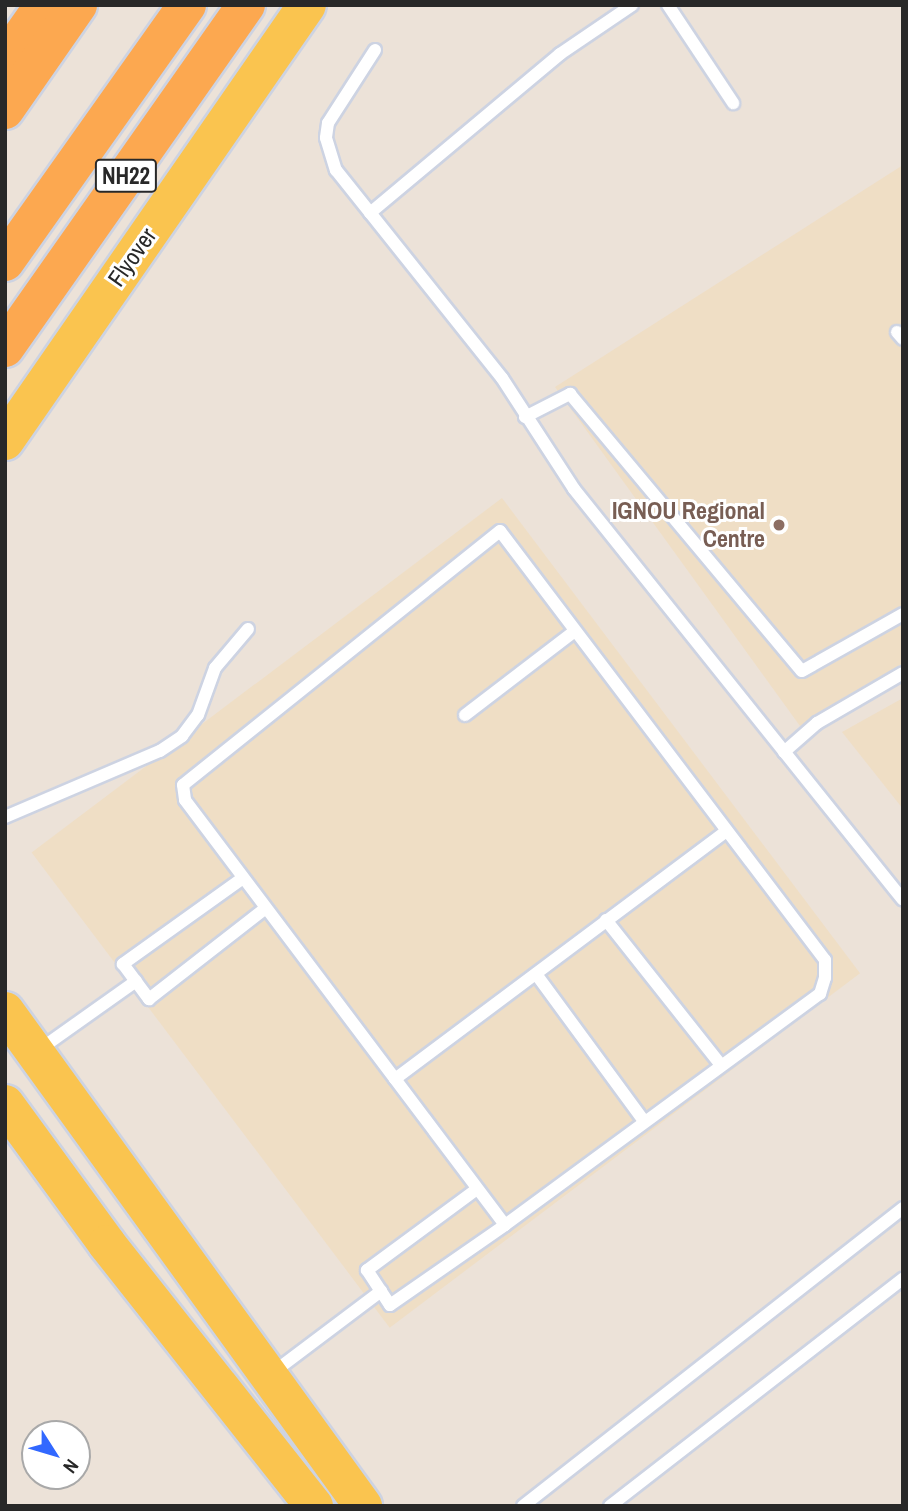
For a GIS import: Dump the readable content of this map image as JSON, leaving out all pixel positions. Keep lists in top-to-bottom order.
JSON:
{
  "streets": {
    "highway": ["NH22"],
    "main road": ["Flyover"]
  },
  "places": ["IGNOU Regional Centre"],
  "north": "bottom right"
}
